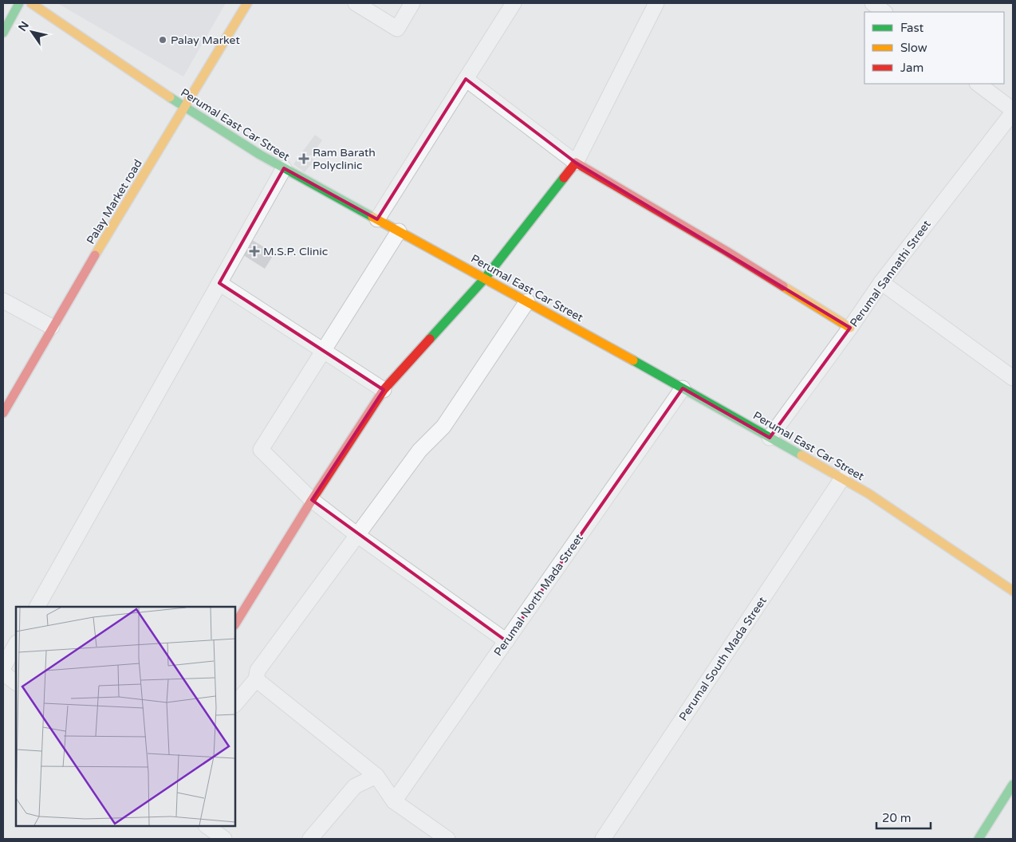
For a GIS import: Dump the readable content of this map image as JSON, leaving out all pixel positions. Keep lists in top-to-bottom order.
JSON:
{
  "streets": {
    "street": [
      "Perumal East Car Street",
      "Palay Market road",
      "Perumal Sannathi Street",
      "Perumal North Mada Street",
      "Perumal South Mada Street"
    ]
  },
  "crossings": [
    ["Perumal East Car Street", "Palay Market road"],
    ["Perumal East Car Street", "Perumal Sannathi Street"],
    ["Perumal East Car Street", "Perumal North Mada Street"],
    ["Perumal East Car Street", "Perumal South Mada Street"]
  ],
  "places": {
    "other": ["Palay Market"],
    "health": ["Ram Barath Polyclinic", "M.S.P. Clinic"]
  },
  "legend": ["Fast", "Slow", "Jam"],
  "scale_bar": "20 m",
  "north": "top left"
}
